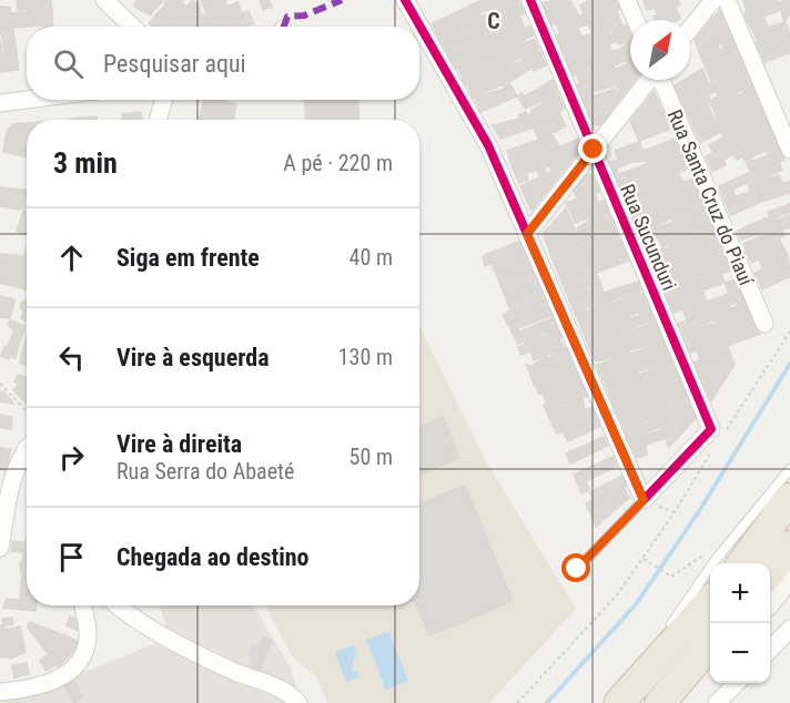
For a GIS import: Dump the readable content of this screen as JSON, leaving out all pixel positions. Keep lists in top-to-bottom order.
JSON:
{
  "streets": {
    "street": ["Rua Santa Cruz do Piauí", "Rua Sucunduri"]
  },
  "north": "top right",
  "page": {
    "search": "Pesquisar aqui",
    "heading": ["3 min", "A pé · 220 m"],
    "list": [
      ["Siga em frente", "40 m"],
      ["Vire à esquerda", "130 m"],
      ["Vire à direita", "Rua Serra do Abaeté", "50 m"],
      "Chegada ao destino"
    ],
    "map_buttons": ["+", "−"]
  },
  "grid": {
    "columns": ["C"]
  }
}
